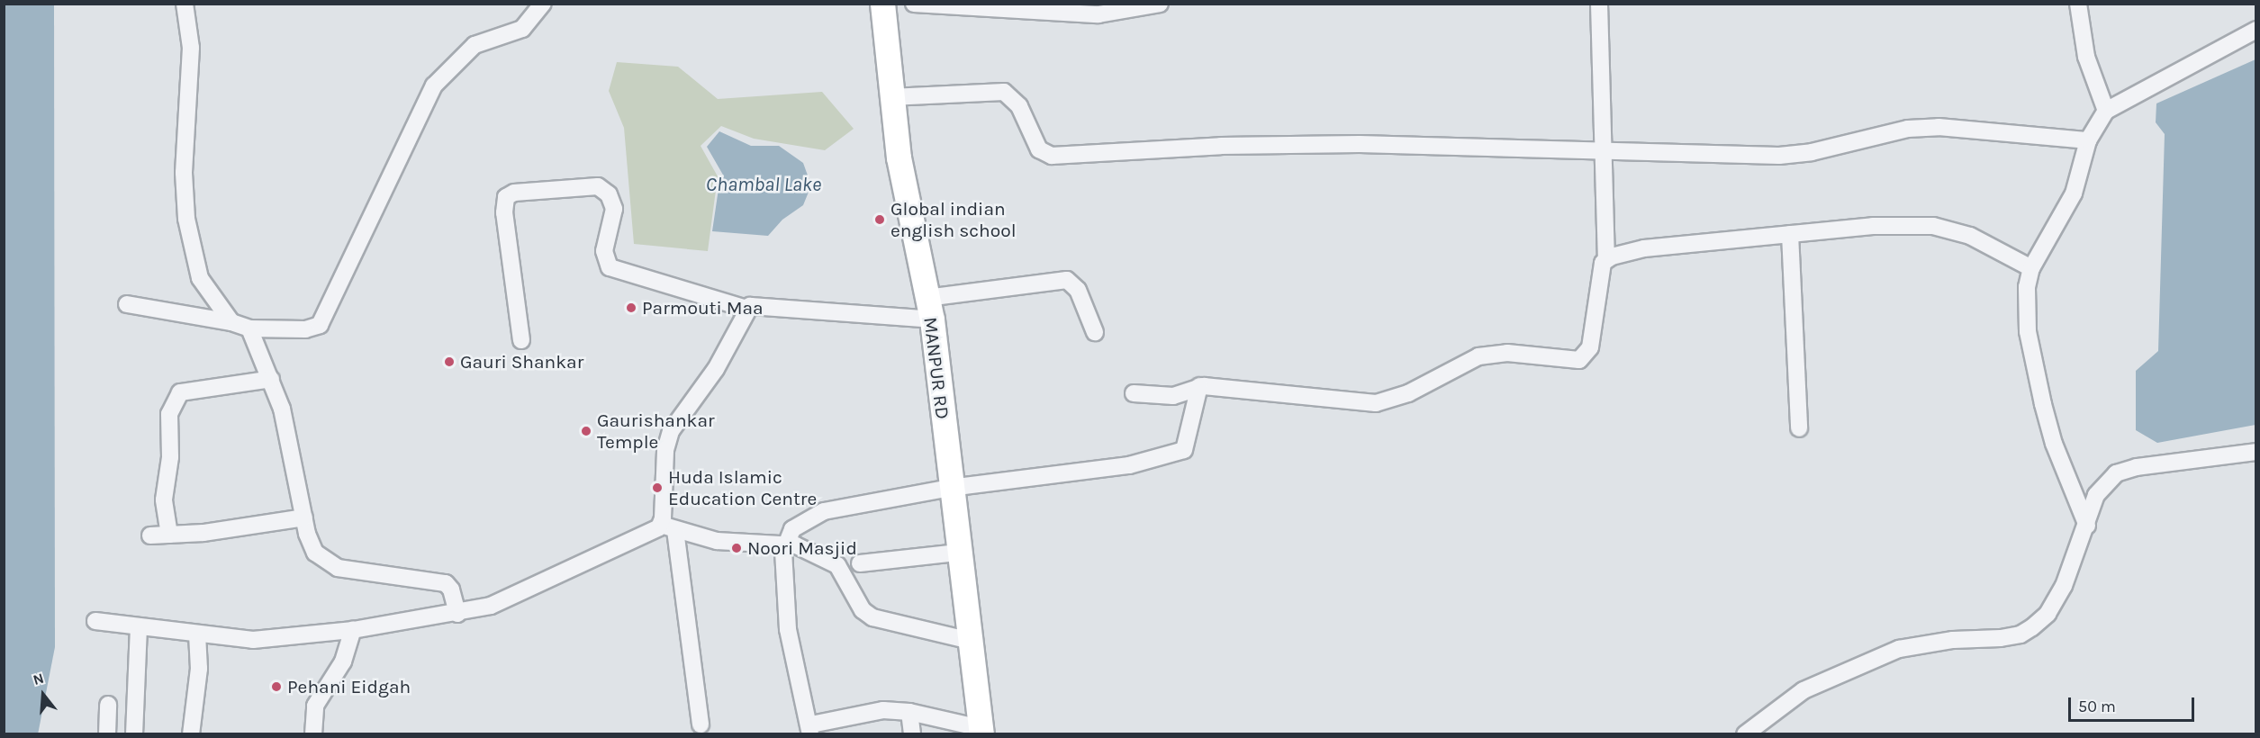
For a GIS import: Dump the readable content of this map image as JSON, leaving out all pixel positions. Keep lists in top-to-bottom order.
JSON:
{
  "streets": {
    "main road": ["MANPUR RD"]
  },
  "water": ["Chambal Lake"],
  "places": [
    "Global indian english school",
    "Parmouti Maa",
    "Gauri Shankar",
    "Gaurishankar Temple",
    "Huda Islamic Education Centre",
    "Noori Masjid",
    "Pehani Eidgah"
  ],
  "scale_bar": "50 m",
  "north": "top"
}
